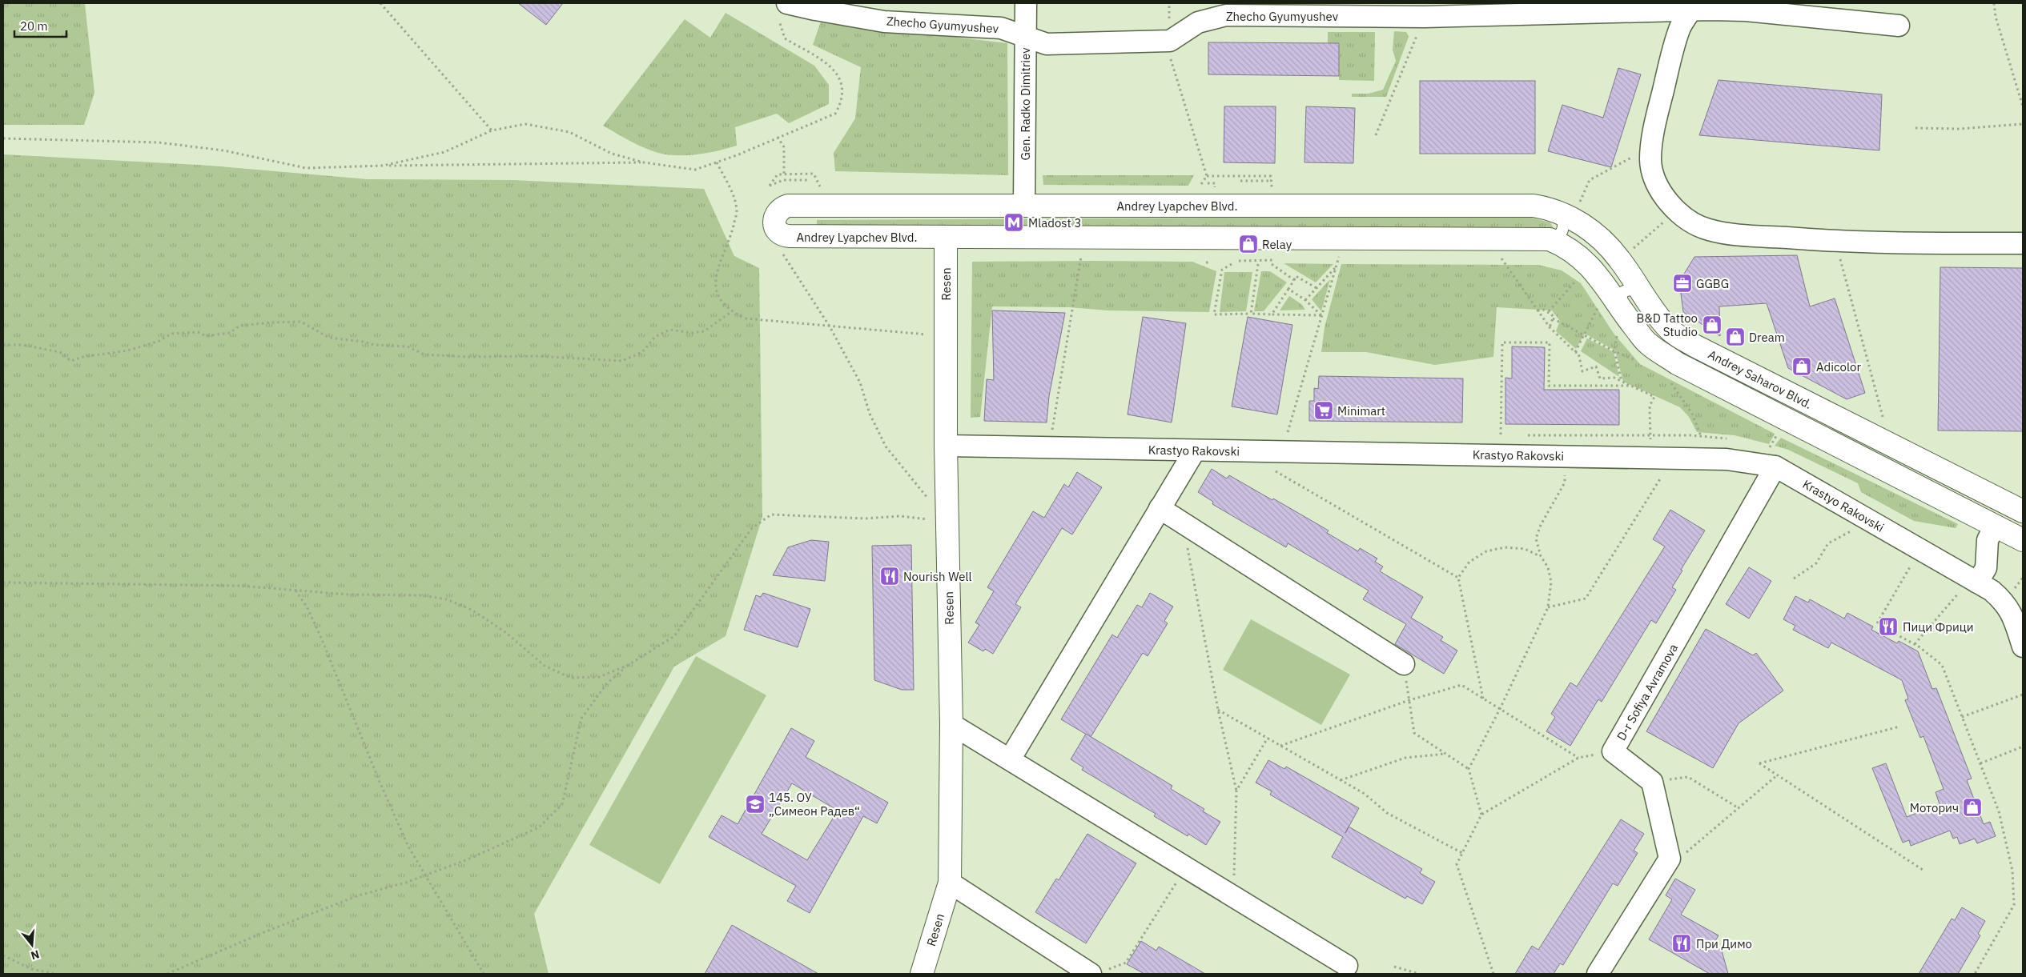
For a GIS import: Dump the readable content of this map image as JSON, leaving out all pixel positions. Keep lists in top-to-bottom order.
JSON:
{
  "streets": {
    "main road": ["Andrey Lyapchev Blvd.", "Resen", "Andrey Saharov Blvd."],
    "street": [
      "Zhecho Gyumyushev",
      "Gen. Radko Dimitriev",
      "Krastyo Rakovski",
      "D-r Sofiya Avramova"
    ]
  },
  "crossings": [
    ["Zhecho Gyumyushev", "Gen. Radko Dimitriev"],
    ["Gen. Radko Dimitriev", "Andrey Lyapchev Blvd."],
    ["Andrey Lyapchev Blvd.", "Resen"],
    ["Andrey Lyapchev Blvd.", "Andrey Saharov Blvd."],
    ["Resen", "Krastyo Rakovski"],
    ["Krastyo Rakovski", "D-r Sofiya Avramova"]
  ],
  "places": {
    "metro station": ["Mladost 3"],
    "shop": [
      "Relay",
      "B&D Tattoo Studio",
      "Dream",
      "Adicolor",
      "Моторич"
    ],
    "office": ["GGBG"],
    "supermarket": ["Minimart"],
    "restaurant": ["Nourish Well", "Пици Фрици", "При Димо"],
    "school or university": ["145. ОУ „Симеон Радев“"]
  },
  "scale_bar": "20 m",
  "north": "bottom"
}
